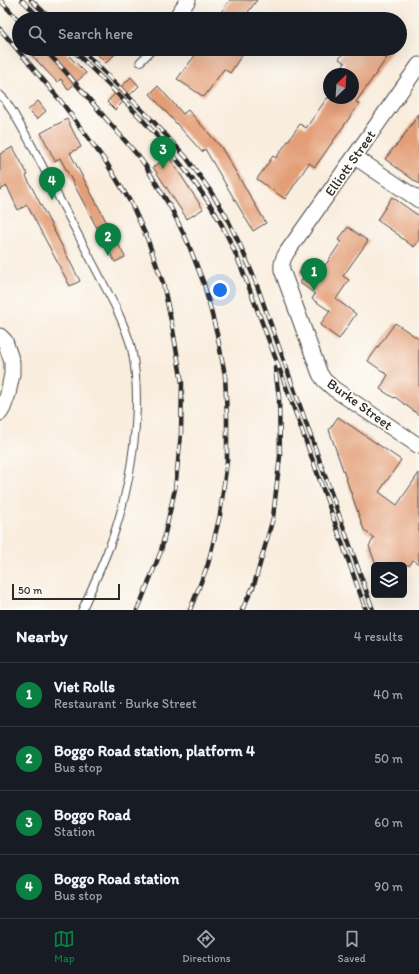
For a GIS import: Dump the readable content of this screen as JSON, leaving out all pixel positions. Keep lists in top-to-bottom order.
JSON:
{
  "streets": {
    "street": ["Elliott Street", "Burke Street"]
  },
  "crossings": [
    ["Elliott Street", "Burke Street"]
  ],
  "scale_bar": "50 m",
  "north": "top right",
  "page": {
    "search": "Search here",
    "pins": [
      "3",
      "4",
      "2",
      "1"
    ],
    "scale": "50 m",
    "heading": ["Nearby", "4 results"],
    "list": [
      {
        "mark": "1",
        "name": "Viet Rolls",
        "note": "Restaurant · Burke Street",
        "value": "40 m"
      },
      {
        "mark": "2",
        "name": "Boggo Road station, platform 4",
        "note": "Bus stop",
        "value": "50 m"
      },
      {
        "mark": "3",
        "name": "Boggo Road",
        "note": "Station",
        "value": "60 m"
      },
      {
        "mark": "4",
        "name": "Boggo Road station",
        "note": "Bus stop",
        "value": "90 m"
      }
    ],
    "nav": ["Map", "Directions", "Saved"]
  }
}
